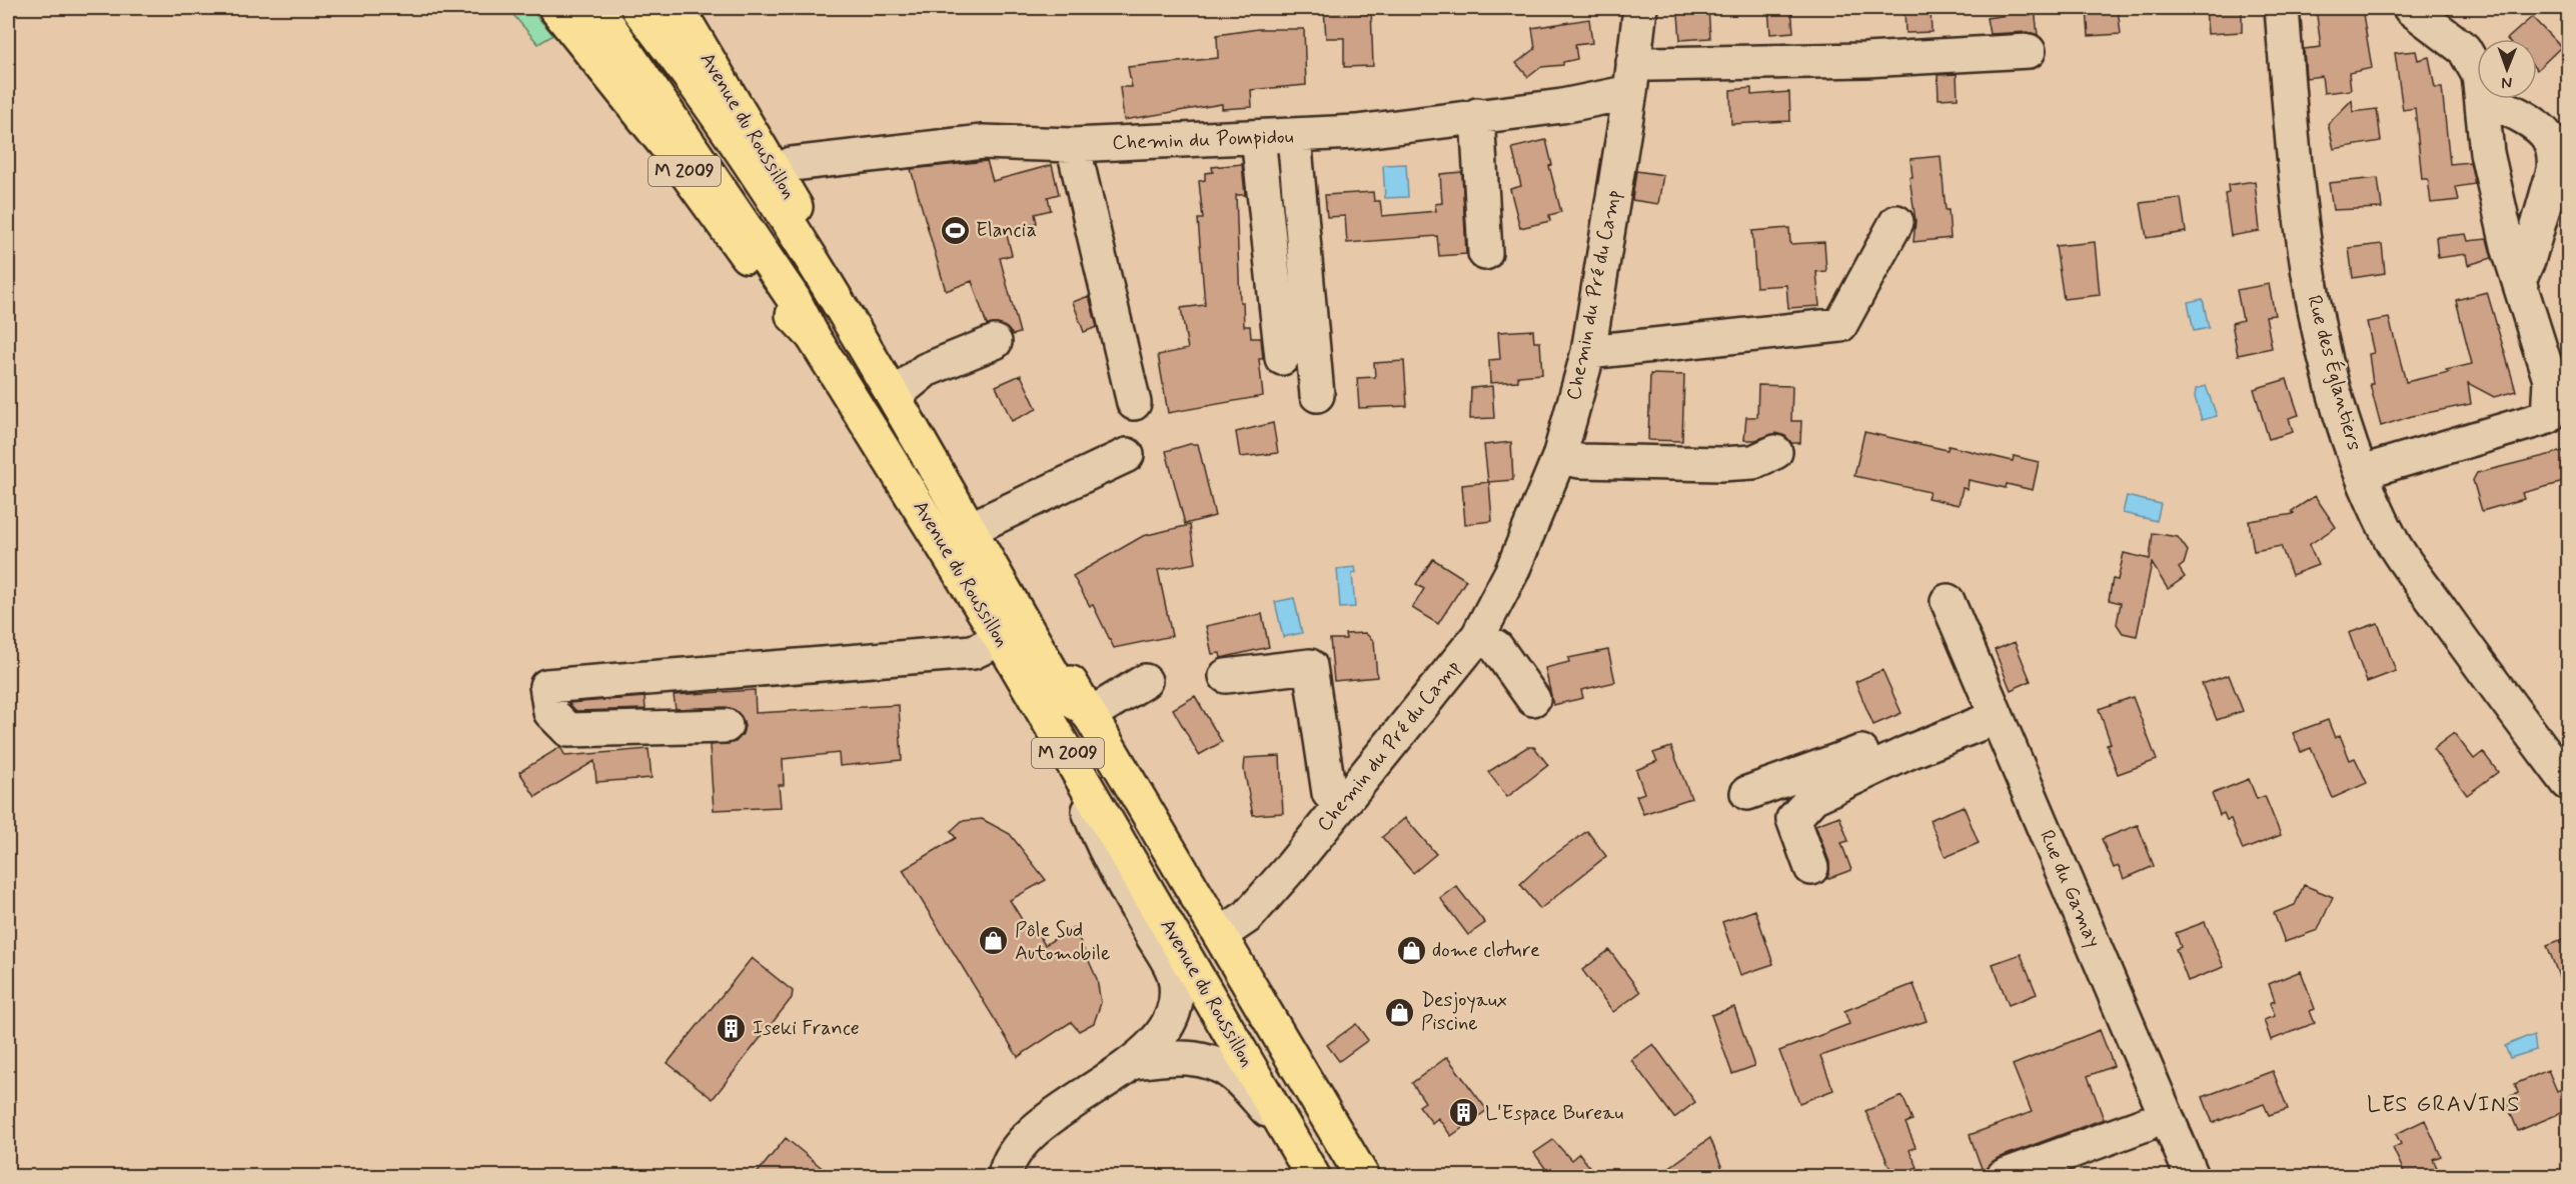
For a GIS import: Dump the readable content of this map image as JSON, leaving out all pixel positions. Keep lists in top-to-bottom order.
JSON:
{
  "streets": {
    "main road": ["Avenue du Roussillon", "M 2009"],
    "street": [
      "Chemin du Pompidou",
      "Chemin du Pré du Camp",
      "Rue des Églantiers",
      "Rue du Gamay"
    ]
  },
  "crossings": [
    ["Avenue du Roussillon", "Chemin du Pompidou"],
    ["Avenue du Roussillon", "Chemin du Pré du Camp"],
    ["Chemin du Pompidou", "Chemin du Pré du Camp"]
  ],
  "districts": ["LES GRAVINS"],
  "places": {
    "sports": ["Elancia"],
    "shop": ["Pôle Sud Automobile", "dome cloture", "Desjoyaux Piscine"],
    "building": ["Iseki France", "L'Espace Bureau"]
  },
  "north": "bottom"
}
